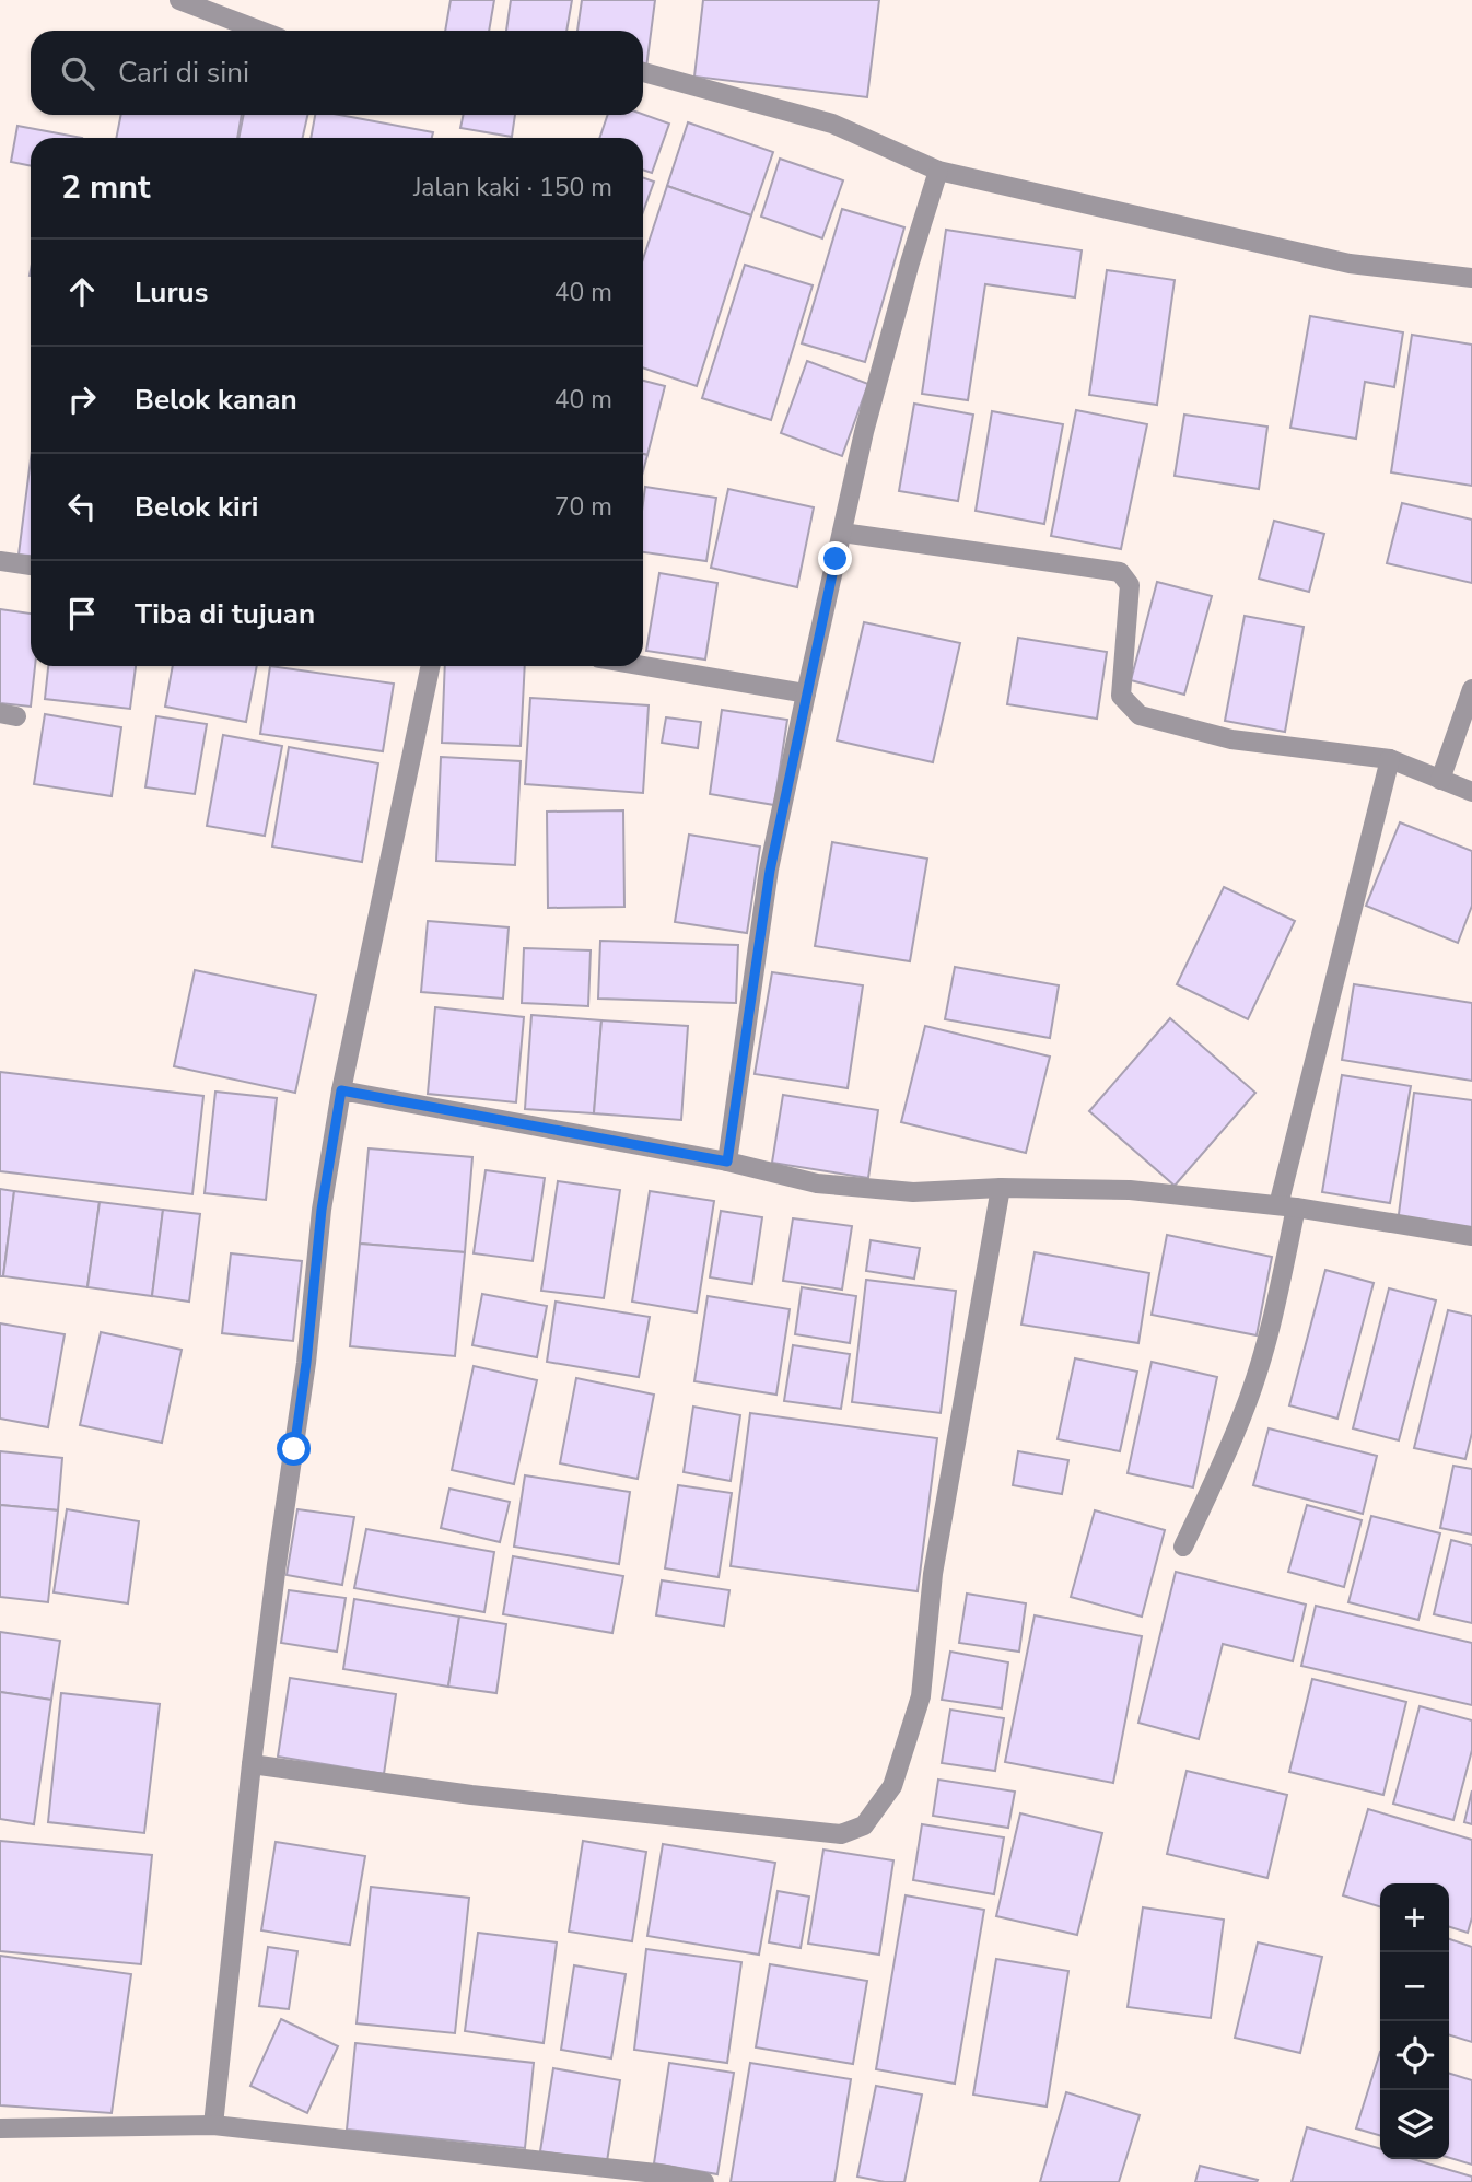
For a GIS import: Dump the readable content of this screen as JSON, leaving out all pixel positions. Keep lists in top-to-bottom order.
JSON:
{
  "page": {
    "search": "Cari di sini",
    "heading": ["2 mnt", "Jalan kaki · 150 m"],
    "list": [
      ["Lurus", "40 m"],
      ["Belok kanan", "40 m"],
      ["Belok kiri", "70 m"],
      "Tiba di tujuan"
    ],
    "map_buttons": ["+", "−"]
  }
}
